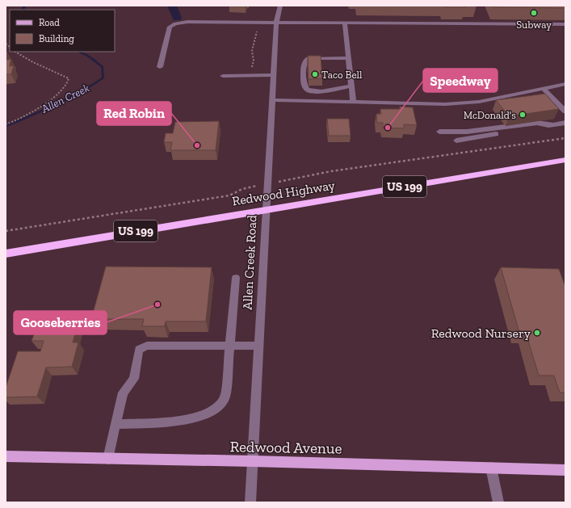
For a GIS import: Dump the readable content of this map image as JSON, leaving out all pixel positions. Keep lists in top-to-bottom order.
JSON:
{
  "streets": {
    "highway": ["US 199", "Redwood Highway"],
    "main road": ["Redwood Avenue"],
    "street": ["Allen Creek Road"]
  },
  "crossings": [
    ["Redwood Highway", "Allen Creek Road"],
    ["Allen Creek Road", "Redwood Avenue"]
  ],
  "water": ["Allen Creek"],
  "places": [
    "Subway",
    "Taco Bell",
    "McDonald's",
    "Speedway",
    "Red Robin",
    "Gooseberries",
    "Redwood Nursery"
  ],
  "legend": ["Road", "Building"]
}
